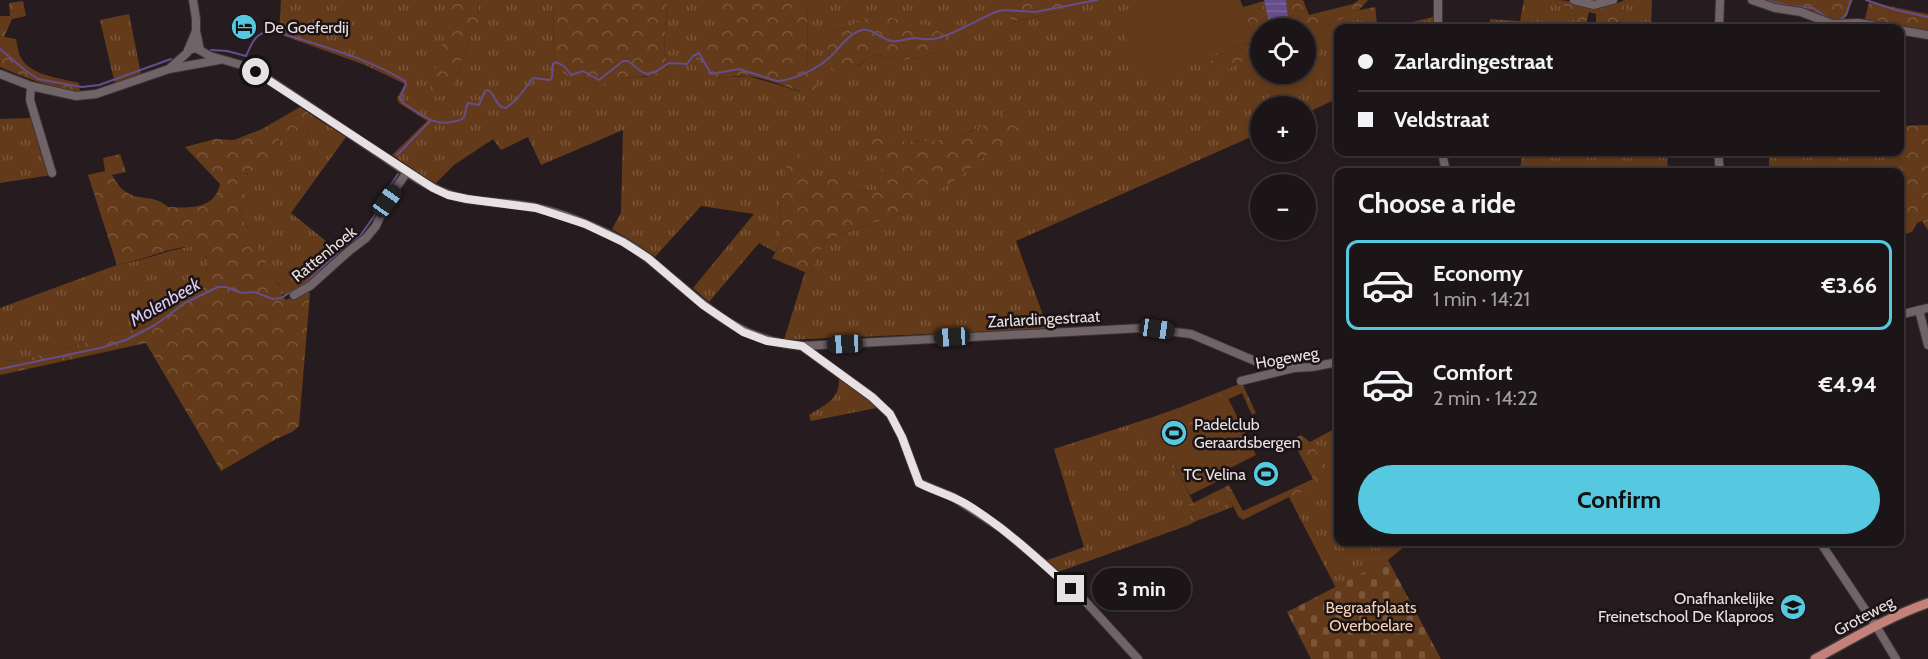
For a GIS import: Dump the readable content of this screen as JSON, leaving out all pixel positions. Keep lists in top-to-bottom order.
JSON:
{
  "streets": {
    "main road": ["Groteweg"],
    "street": ["Rattenhoek", "Zarlardingestraat", "Hogeweg"]
  },
  "crossings": [
    ["Rattenhoek", "Zarlardingestraat"],
    ["Zarlardingestraat", "Hogeweg"]
  ],
  "water": ["Molenbeek"],
  "parks": ["Begraafplaats Overboelare"],
  "places": {
    "hotel": ["De Goeferdij"],
    "sports": ["Padelclub Geraardsbergen", "TC Velina"],
    "school or university": ["Onafhankelijke Freinetschool De Klaproos"]
  },
  "page": {
    "map_buttons": ["+", "−"],
    "banner": ["Zarlardingestraat", "Veldstraat"],
    "heading": "Choose a ride",
    "list": [
      {
        "name": "Economy",
        "note": "1 min · 14:21",
        "value": "€3.66"
      },
      {
        "name": "Comfort",
        "note": "2 min · 14:22",
        "value": "€4.94"
      }
    ],
    "buttons": "Confirm",
    "bubble": "3 min"
  }
}
